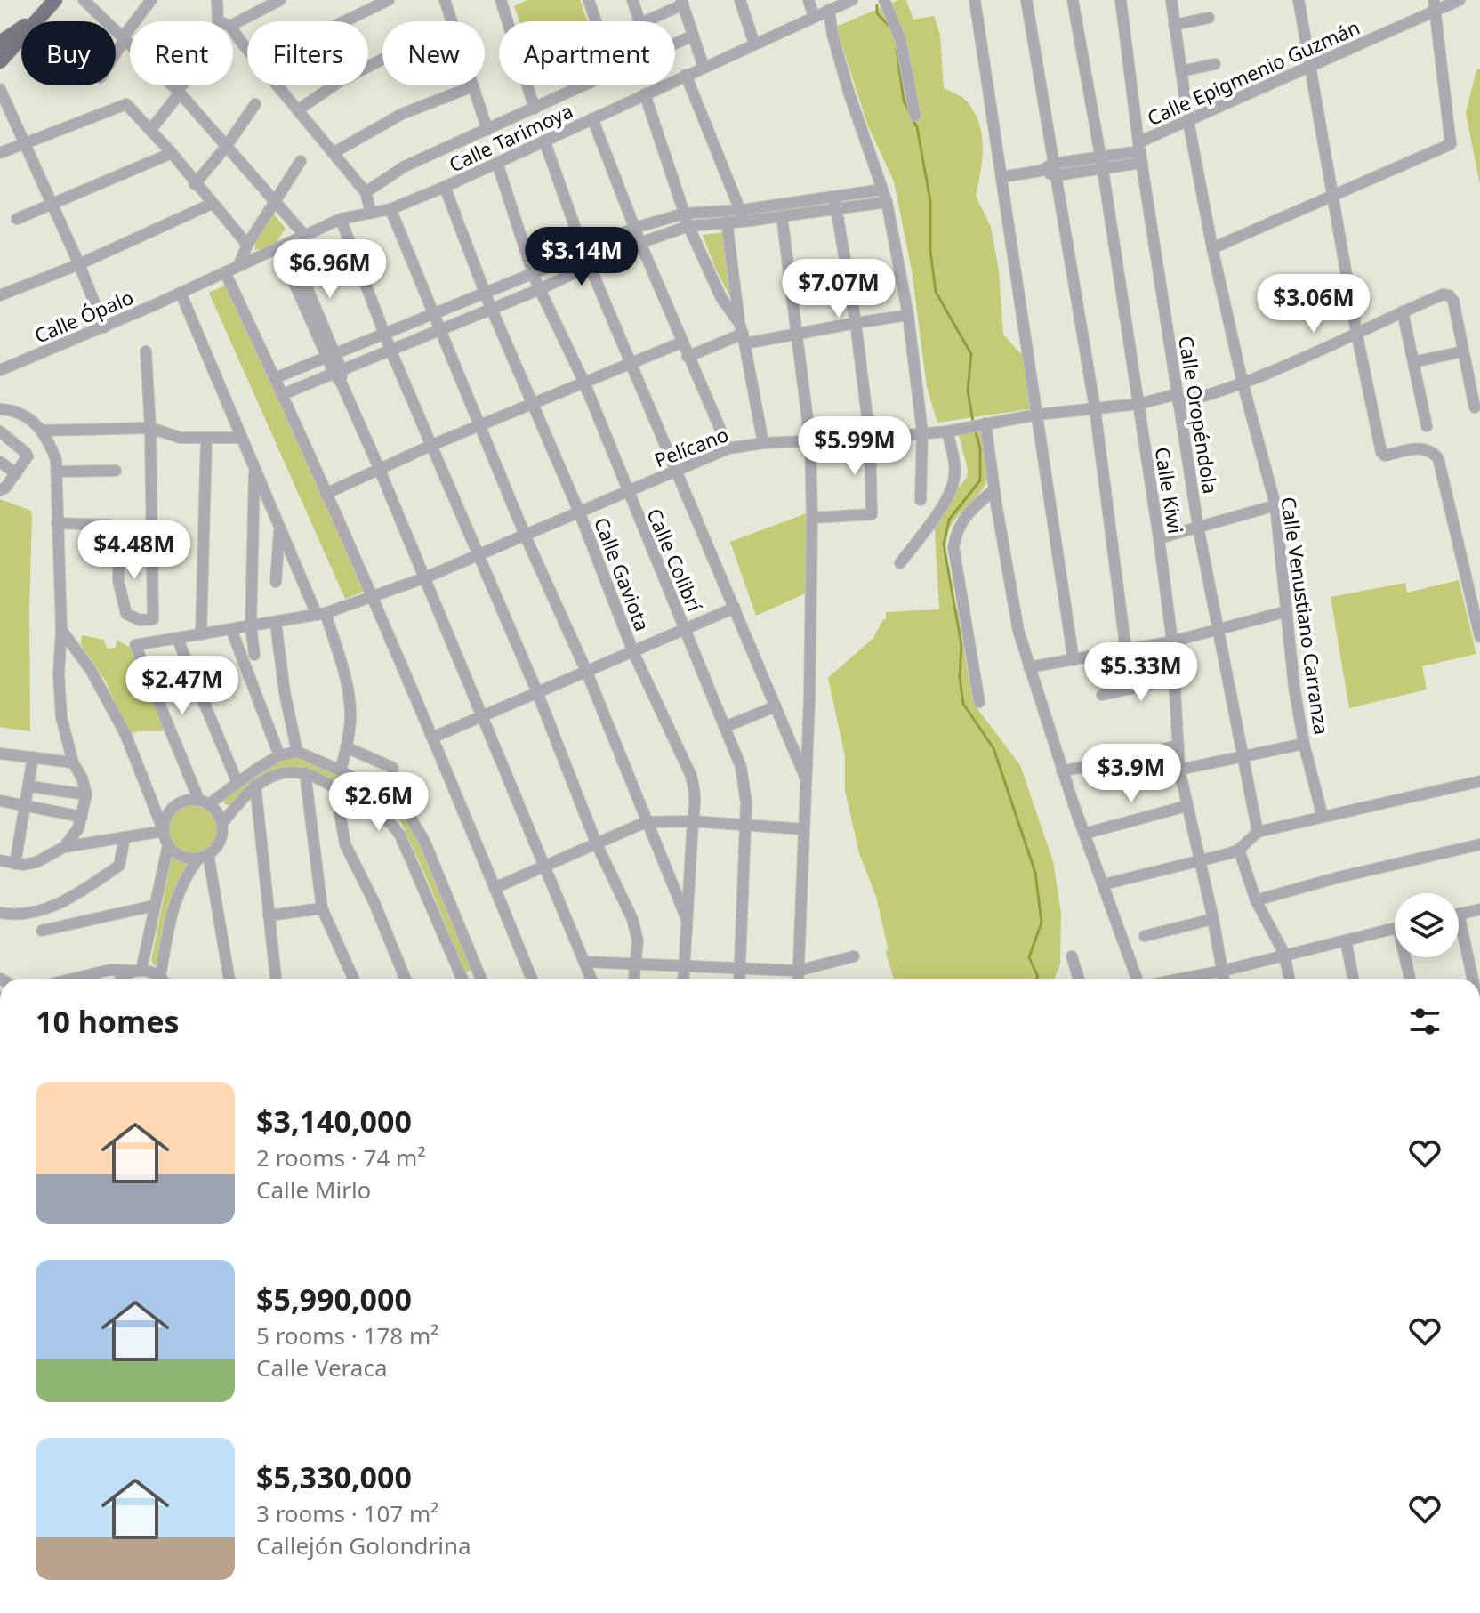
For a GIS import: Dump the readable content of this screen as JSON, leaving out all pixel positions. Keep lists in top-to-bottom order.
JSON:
{
  "streets": {
    "street": [
      "Calle Epigmenio Guzmán",
      "Calle Tarimoya",
      "Calle Ópalo",
      "Calle Oropéndola",
      "Pelícano",
      "Calle Kiwi",
      "Calle Colibrí",
      "Calle Gaviota",
      "Calle Venustiano Carranza"
    ]
  },
  "crossings": [
    ["Calle Epigmenio Guzmán", "Calle Oropéndola"],
    ["Calle Epigmenio Guzmán", "Calle Venustiano Carranza"],
    ["Calle Tarimoya", "Calle Ópalo"],
    ["Calle Tarimoya", "Calle Colibrí"],
    ["Calle Tarimoya", "Calle Gaviota"],
    ["Calle Oropéndola", "Pelícano"],
    ["Pelícano", "Calle Kiwi"],
    ["Pelícano", "Calle Colibrí"],
    ["Pelícano", "Calle Gaviota"],
    ["Pelícano", "Calle Venustiano Carranza"]
  ],
  "page": {
    "chip": [
      "Buy",
      "Rent",
      "Filters",
      "New",
      "Apartment"
    ],
    "price": [
      "$3.14M",
      "$6.96M",
      "$7.07M",
      "$3.06M",
      "$5.99M",
      "$4.48M",
      "$5.33M",
      "$2.47M",
      "$3.9M",
      "$2.6M"
    ],
    "heading": "10 homes",
    "list": [
      {
        "name": "$3,140,000",
        "note": "2 rooms · 74 m² · Calle Mirlo"
      },
      {
        "name": "$5,990,000",
        "note": "5 rooms · 178 m² · Calle Veraca"
      },
      {
        "name": "$5,330,000",
        "note": "3 rooms · 107 m² · Callejón Golondrina"
      }
    ]
  }
}
